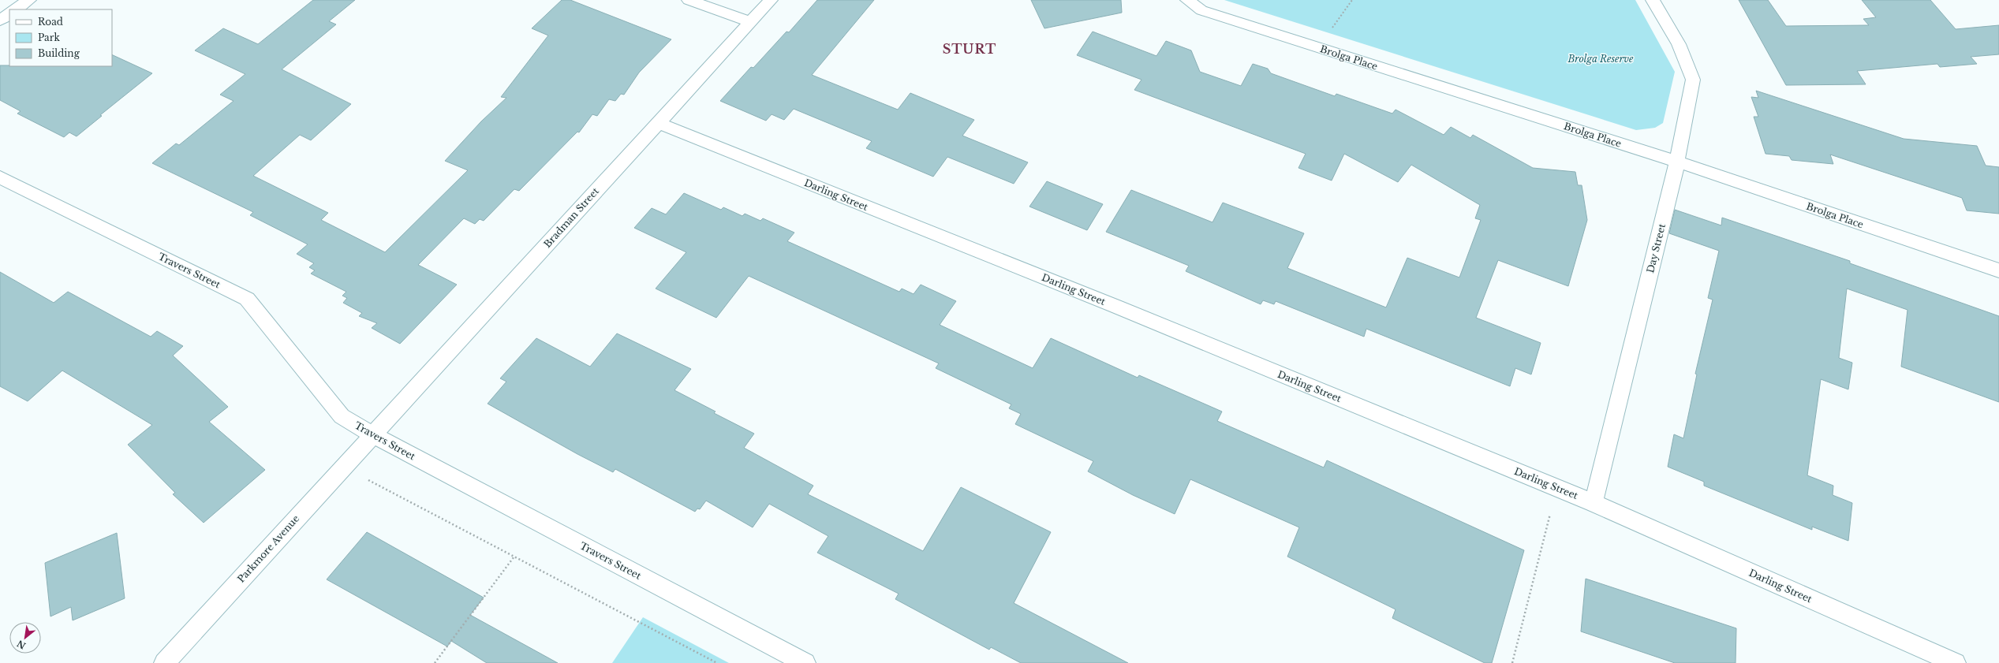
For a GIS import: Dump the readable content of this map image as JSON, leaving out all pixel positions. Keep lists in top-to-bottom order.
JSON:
{
  "streets": {
    "street": [
      "Brolga Place",
      "Darling Street",
      "Bradman Street",
      "Day Street",
      "Travers Street",
      "Parkmore Avenue"
    ]
  },
  "crossings": [
    ["Brolga Place", "Day Street"],
    ["Darling Street", "Bradman Street"],
    ["Darling Street", "Day Street"],
    ["Bradman Street", "Travers Street"],
    ["Bradman Street", "Parkmore Avenue"],
    ["Travers Street", "Parkmore Avenue"]
  ],
  "districts": ["STURT"],
  "parks": ["Brolga Reserve"],
  "legend": ["Road", "Park", "Building"],
  "north": "bottom left"
}
